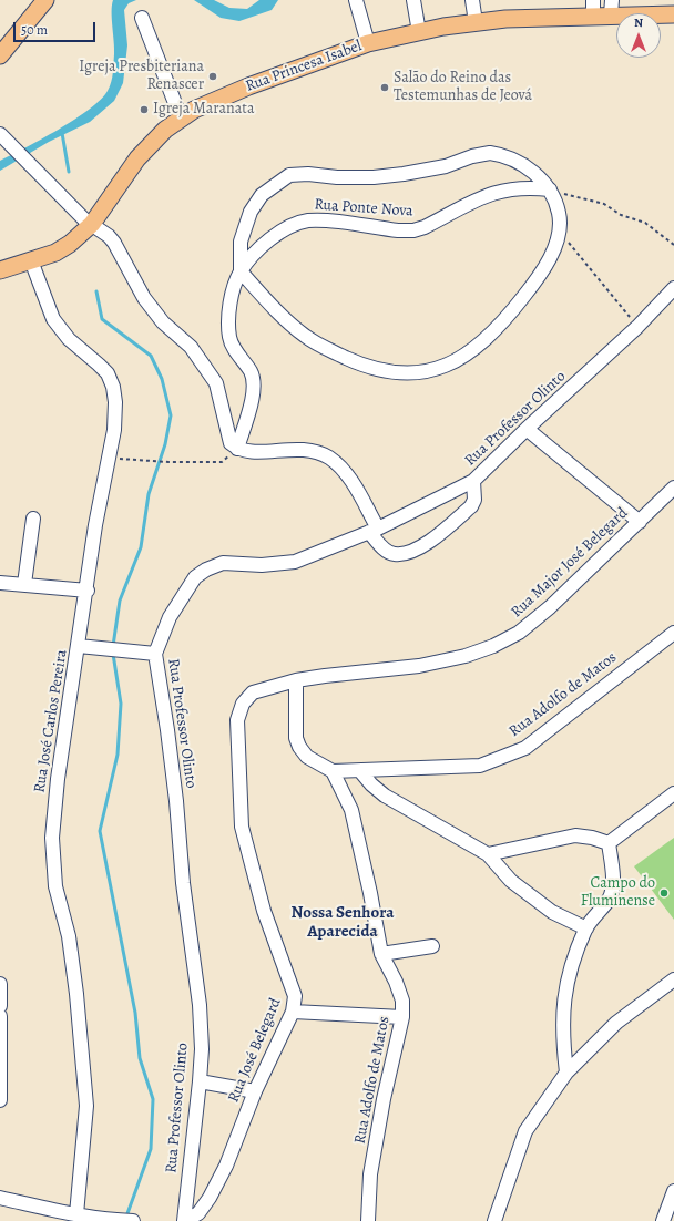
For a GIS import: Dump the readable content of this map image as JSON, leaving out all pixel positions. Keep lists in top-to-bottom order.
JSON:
{
  "streets": {
    "main road": ["Rua Princesa Isabel"],
    "street": [
      "Rua Ponte Nova",
      "Rua Professor Olinto",
      "Rua Major José Belegard",
      "Rua Adolfo de Matos",
      "Rua José Carlos Pereira",
      "Rua José Belegard"
    ]
  },
  "crossings": [
    ["Rua Princesa Isabel", "Rua José Carlos Pereira"],
    ["Rua Professor Olinto", "Rua José Belegard"],
    ["Rua Major José Belegard", "Rua José Belegard"]
  ],
  "districts": ["Nossa Senhora Aparecida"],
  "places": [
    "Igreja Presbiteriana Renascer",
    "Salão do Reino das Testemunhas de Jeová",
    "Igreja Maranata",
    "Campo do Fluminense"
  ],
  "scale_bar": "50 m",
  "north": "top"
}
